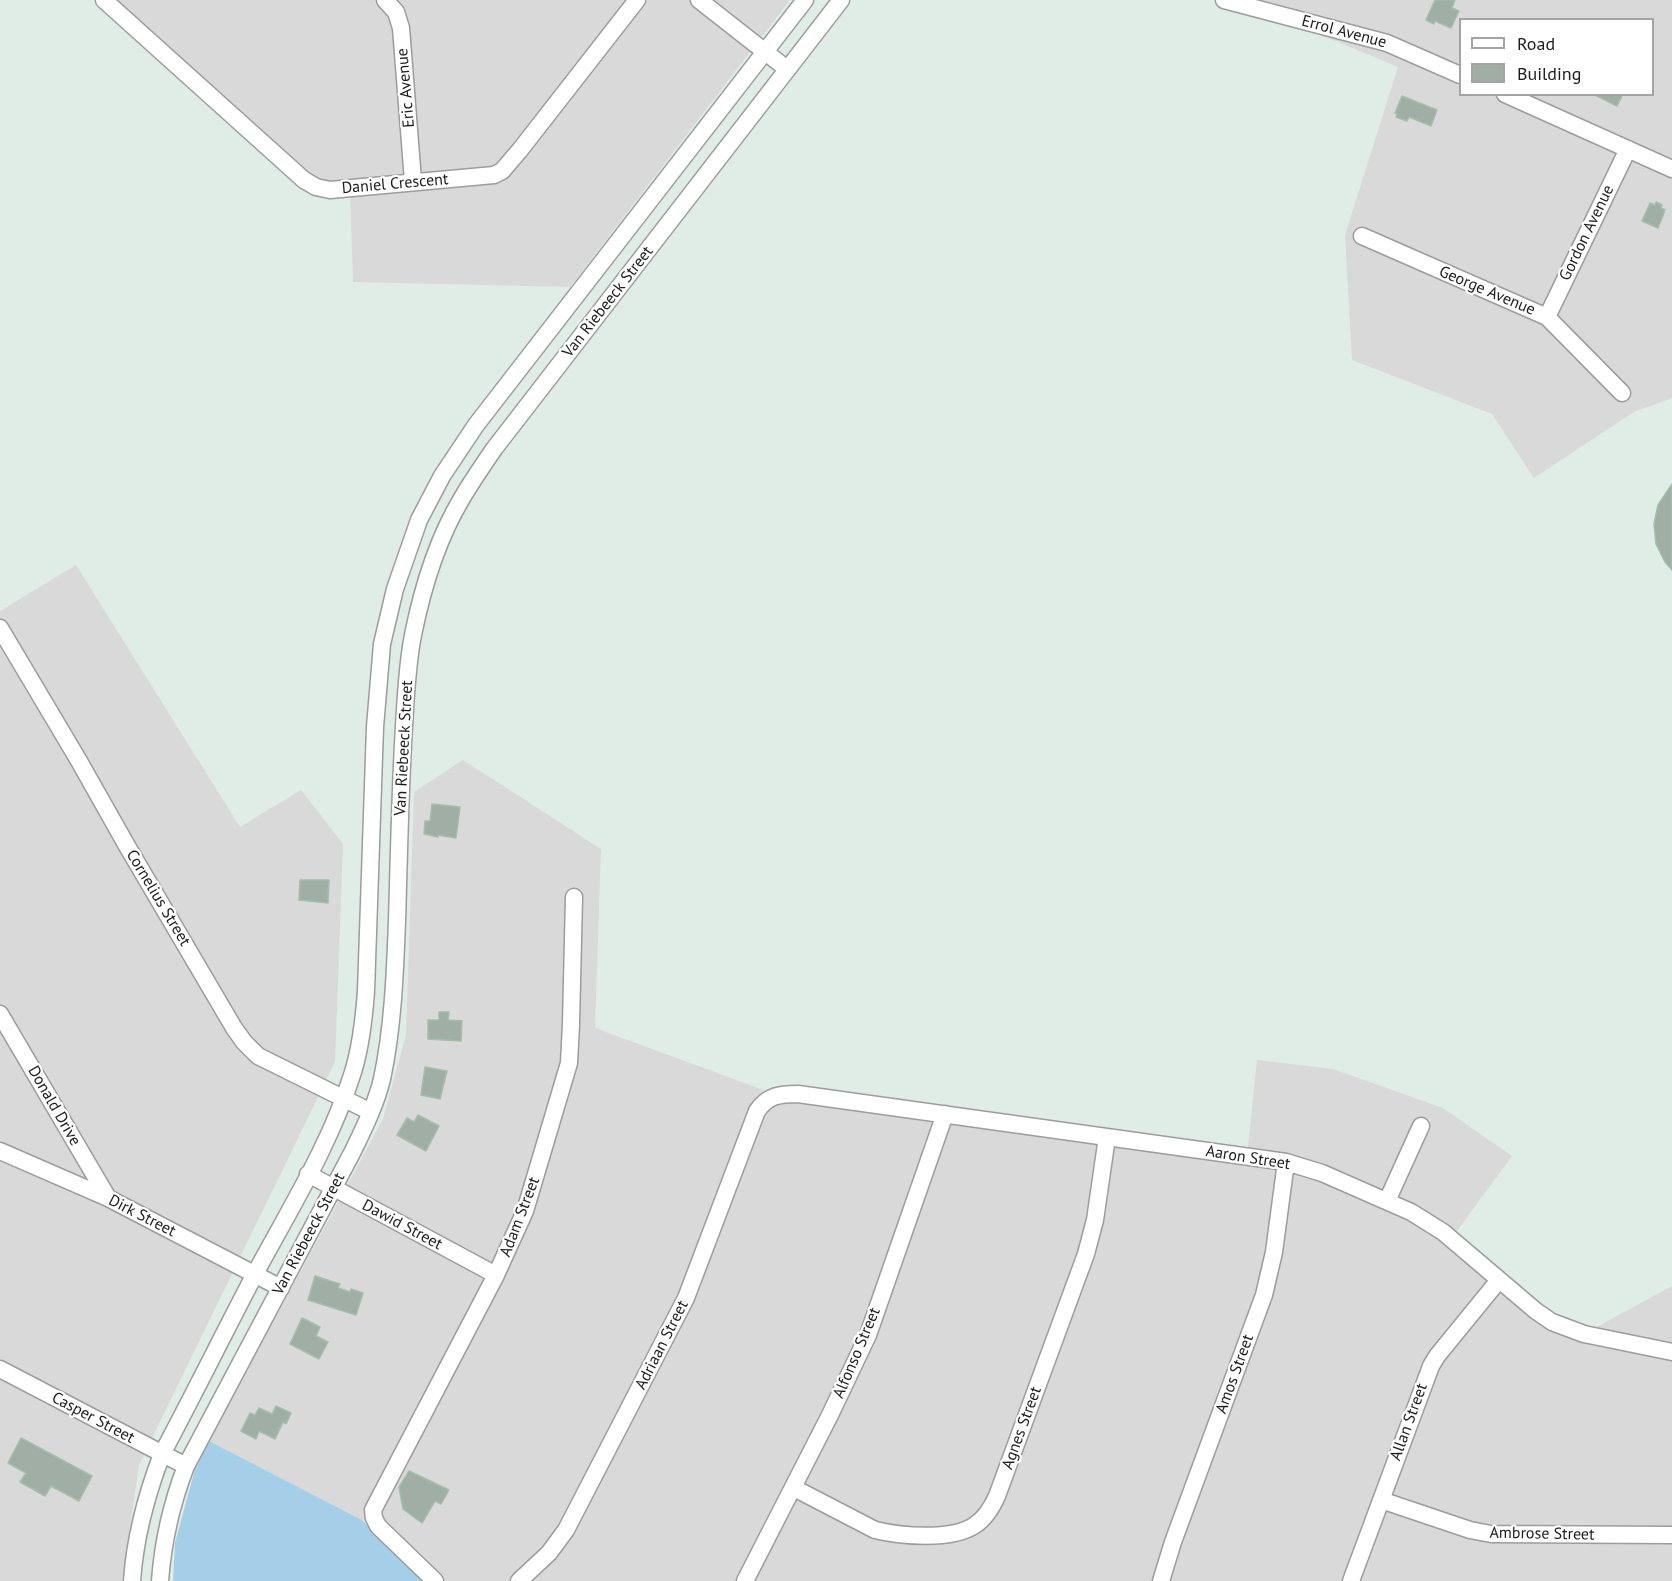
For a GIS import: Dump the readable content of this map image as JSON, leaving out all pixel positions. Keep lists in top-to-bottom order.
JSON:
{
  "streets": {
    "street": [
      "Errol Avenue",
      "Eric Avenue",
      "Daniel Crescent",
      "Gordon Avenue",
      "George Avenue",
      "Van Riebeeck Street",
      "Cornelius Street",
      "Donald Drive",
      "Aaron Street",
      "Dirk Street",
      "Adam Street",
      "Dawid Street",
      "Adriaan Street",
      "Alfonso Street",
      "Amos Street",
      "Casper Street",
      "Allan Street",
      "Agnes Street",
      "Ambrose Street"
    ]
  },
  "crossings": [
    ["Eric Avenue", "Daniel Crescent"],
    ["Gordon Avenue", "George Avenue"],
    ["Van Riebeeck Street", "Cornelius Street"],
    ["Van Riebeeck Street", "Dirk Street"],
    ["Van Riebeeck Street", "Dawid Street"],
    ["Van Riebeeck Street", "Casper Street"],
    ["Donald Drive", "Dirk Street"],
    ["Aaron Street", "Adriaan Street"],
    ["Aaron Street", "Alfonso Street"],
    ["Aaron Street", "Amos Street"],
    ["Aaron Street", "Allan Street"],
    ["Aaron Street", "Agnes Street"],
    ["Adam Street", "Dawid Street"],
    ["Alfonso Street", "Agnes Street"],
    ["Allan Street", "Ambrose Street"]
  ],
  "legend": ["Road", "Building"]
}
